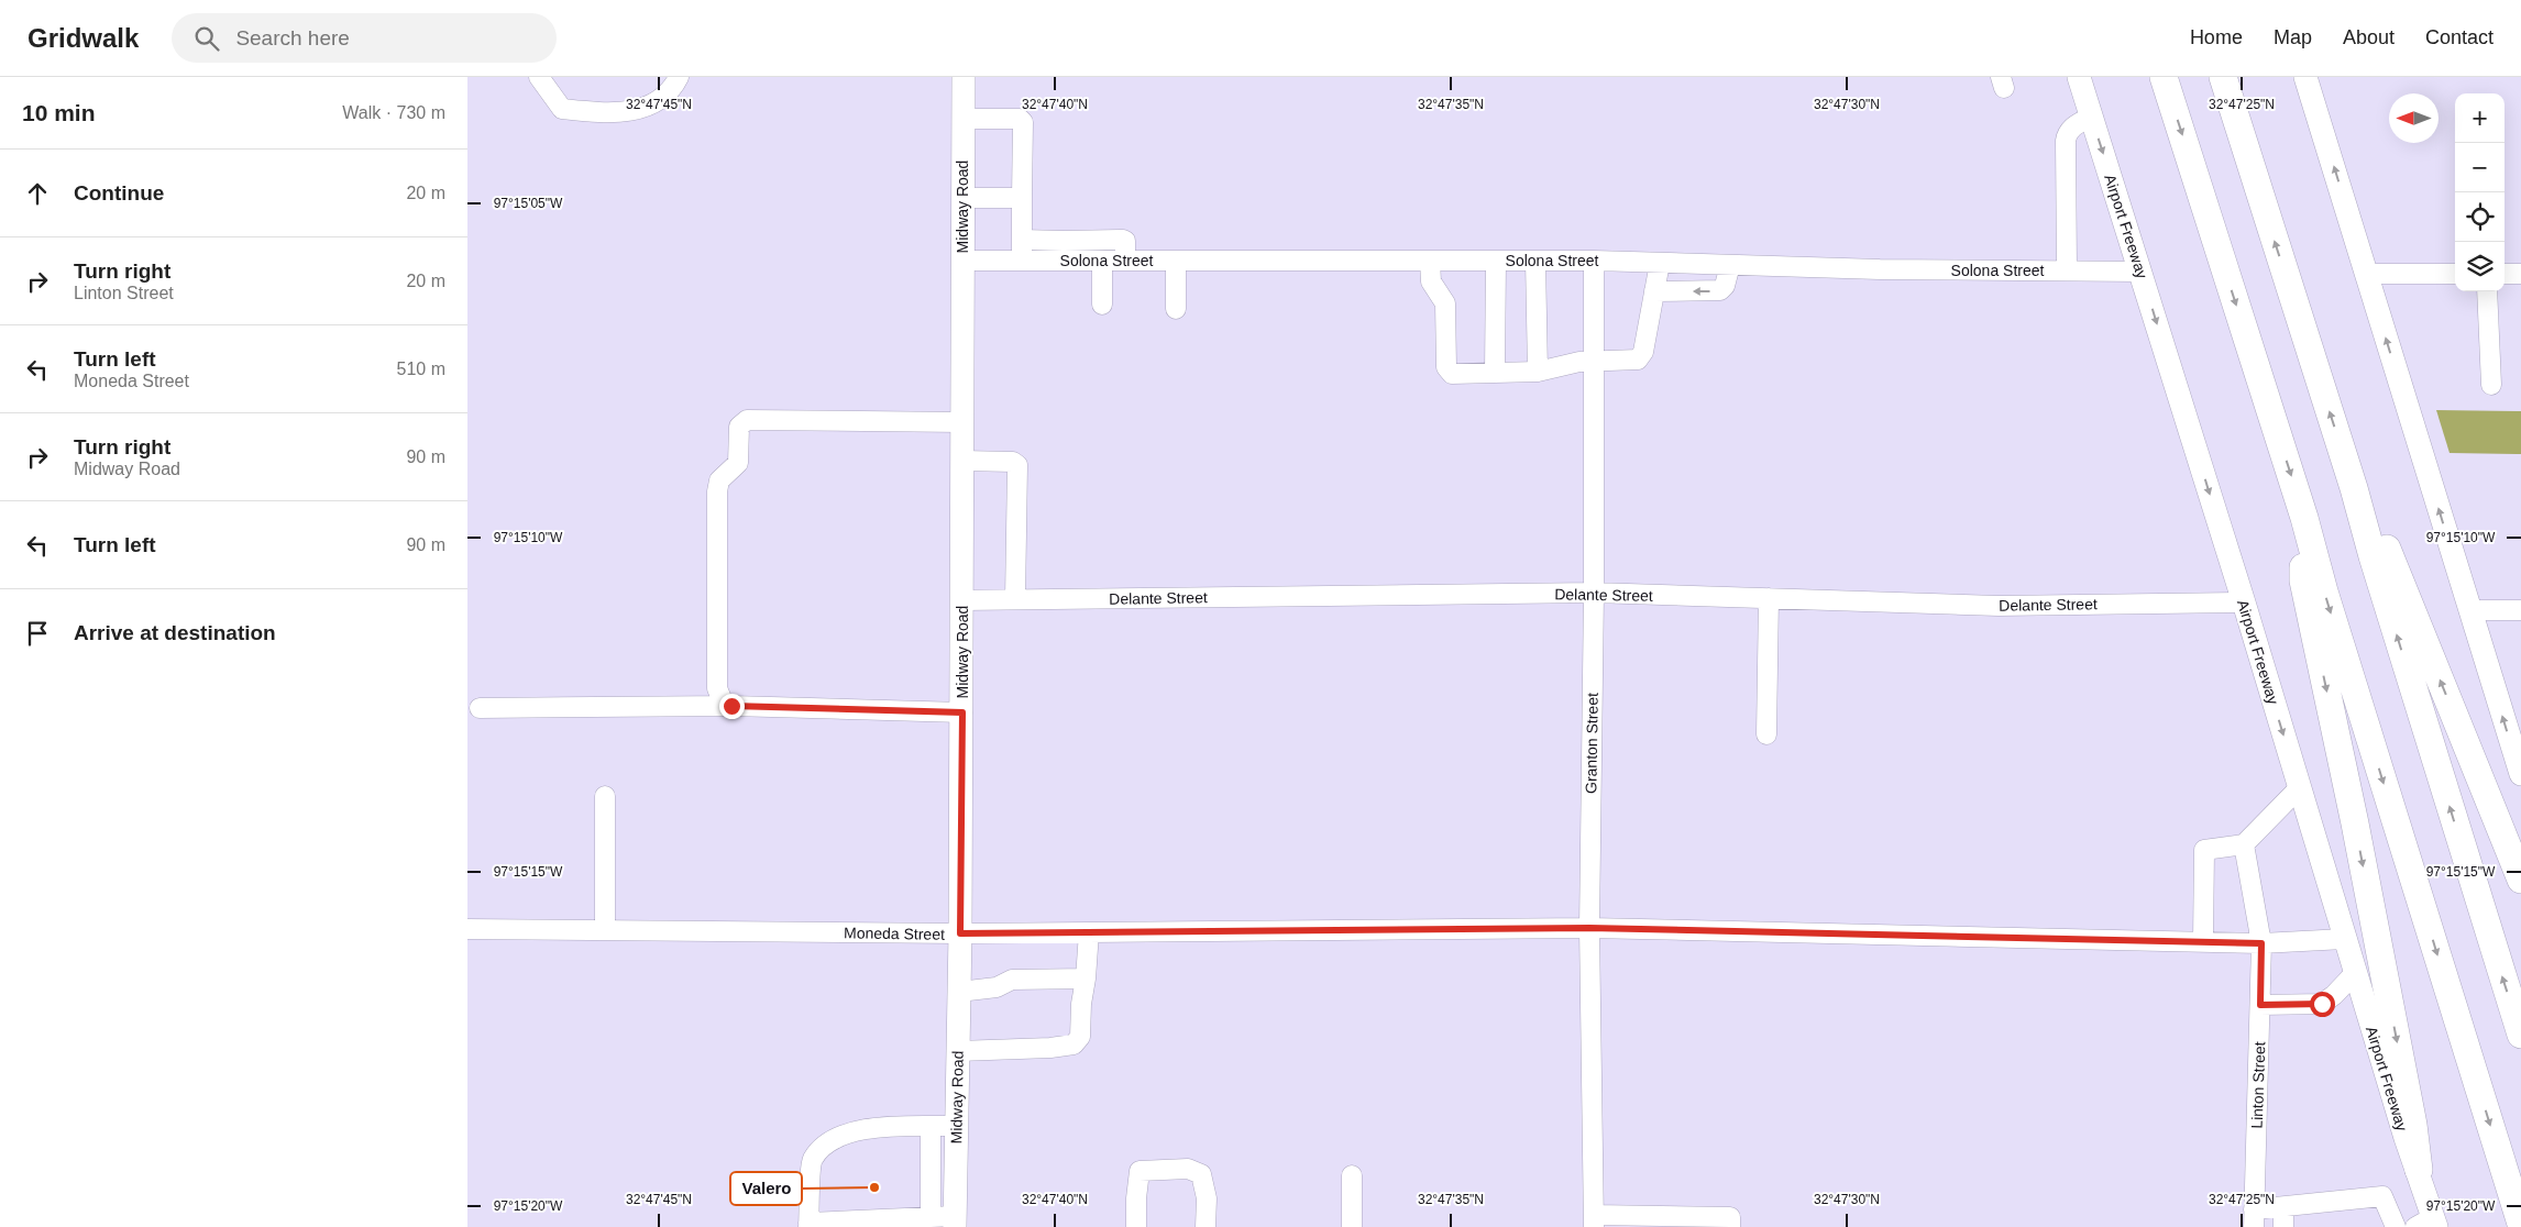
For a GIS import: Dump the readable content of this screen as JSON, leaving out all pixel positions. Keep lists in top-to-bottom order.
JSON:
{
  "streets": {
    "main road": ["Midway Road", "Airport Freeway"],
    "street": [
      "Solona Street",
      "Delante Street",
      "Granton Street",
      "Moneda Street",
      "Linton Street"
    ]
  },
  "crossings": [
    ["Midway Road", "Solona Street"],
    ["Midway Road", "Delante Street"],
    ["Midway Road", "Moneda Street"],
    ["Airport Freeway", "Solona Street"],
    ["Airport Freeway", "Delante Street"],
    ["Airport Freeway", "Moneda Street"],
    ["Solona Street", "Granton Street"],
    ["Delante Street", "Granton Street"],
    ["Granton Street", "Moneda Street"],
    ["Moneda Street", "Linton Street"]
  ],
  "one_way": ["Airport Freeway"],
  "places": ["Valero"],
  "north": "left",
  "page": {
    "header": "Gridwalk",
    "search": "Search here",
    "nav": [
      "Home",
      "Map",
      "About",
      "Contact"
    ],
    "heading": ["10 min", "Walk · 730 m"],
    "map_buttons": ["+", "−"],
    "list": [
      ["Continue", "20 m"],
      ["Turn right", "Linton Street", "20 m"],
      ["Turn left", "Moneda Street", "510 m"],
      ["Turn right", "Midway Road", "90 m"],
      ["Turn left", "90 m"],
      "Arrive at destination"
    ]
  },
  "coordinates": [
    "32°47'45\"N",
    "32°47'40\"N",
    "32°47'35\"N",
    "32°47'30\"N",
    "32°47'25\"N",
    "97°15'05\"W",
    "97°15'10\"W",
    "97°15'15\"W",
    "97°15'20\"W"
  ]
}
